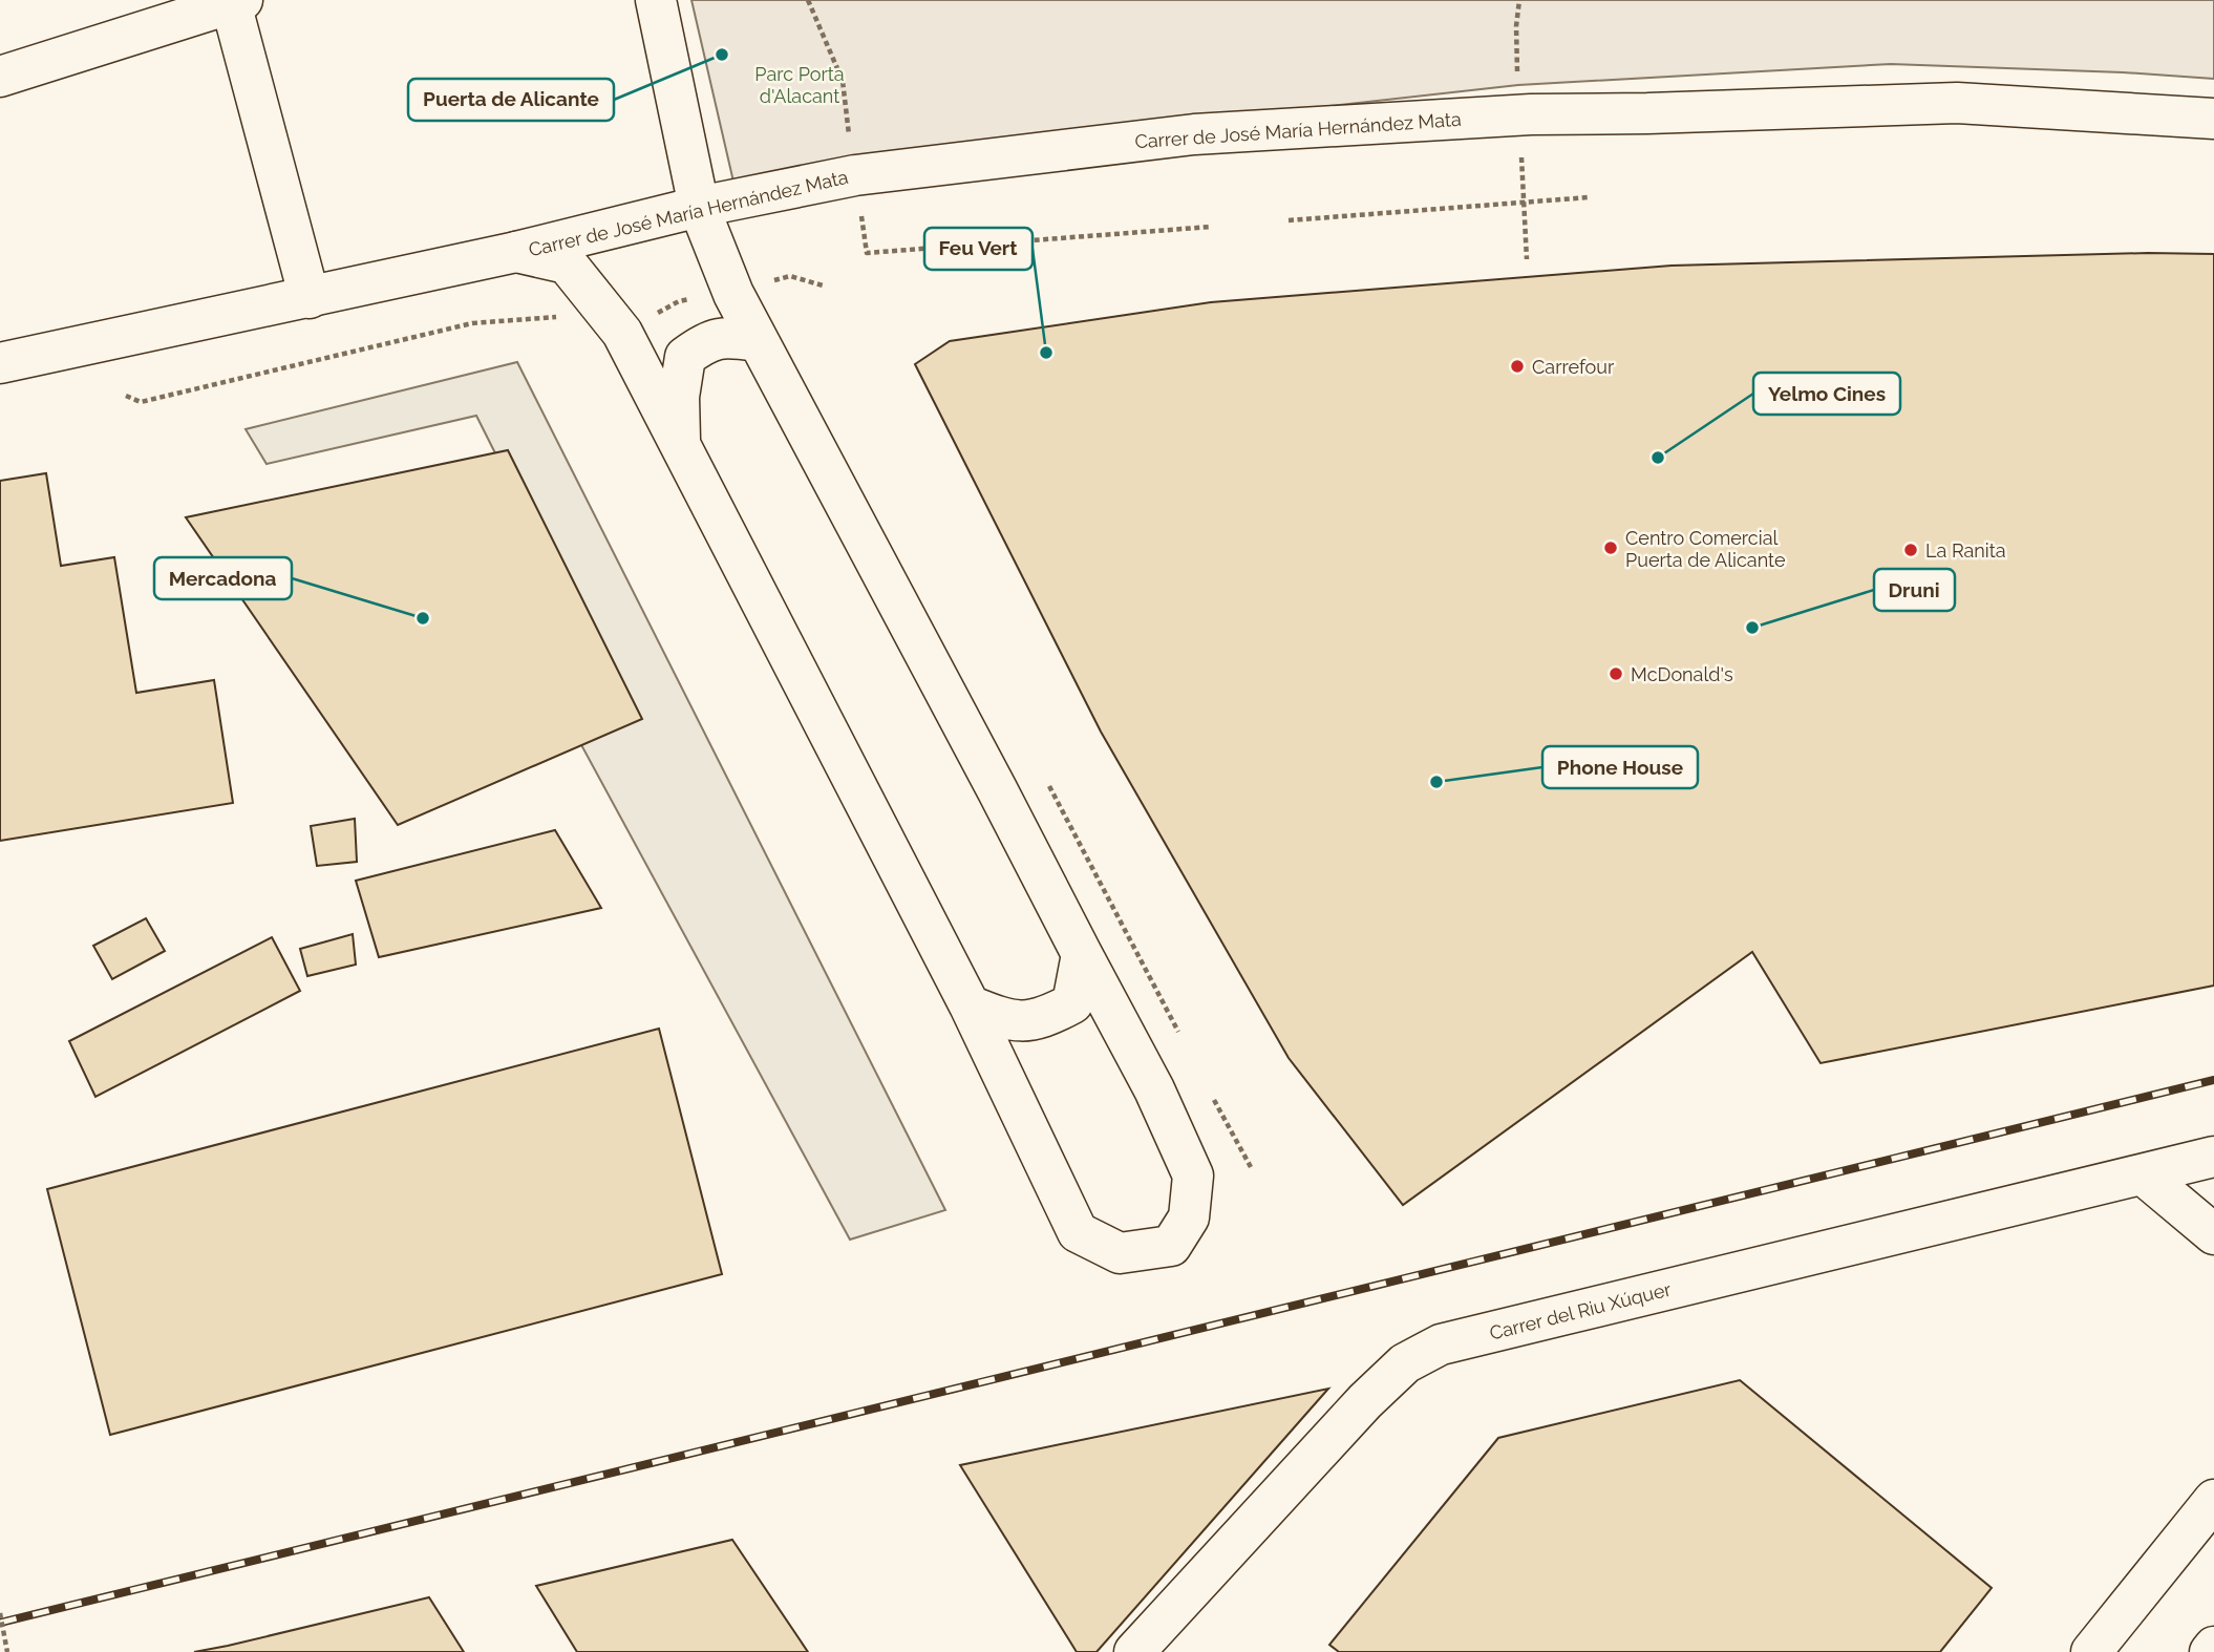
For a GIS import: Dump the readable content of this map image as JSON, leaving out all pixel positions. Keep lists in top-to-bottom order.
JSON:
{
  "streets": {
    "street": ["Carrer de José María Hernández Mata", "Carrer del Riu Xúquer"]
  },
  "parks": ["Parc Porta d'Alacant"],
  "places": [
    "Puerta de Alicante",
    "Feu Vert",
    "Carrefour",
    "Yelmo Cines",
    "Centro Comercial Puerta de Alicante",
    "La Ranita",
    "Mercadona",
    "Druni",
    "McDonald's",
    "Phone House"
  ]
}
